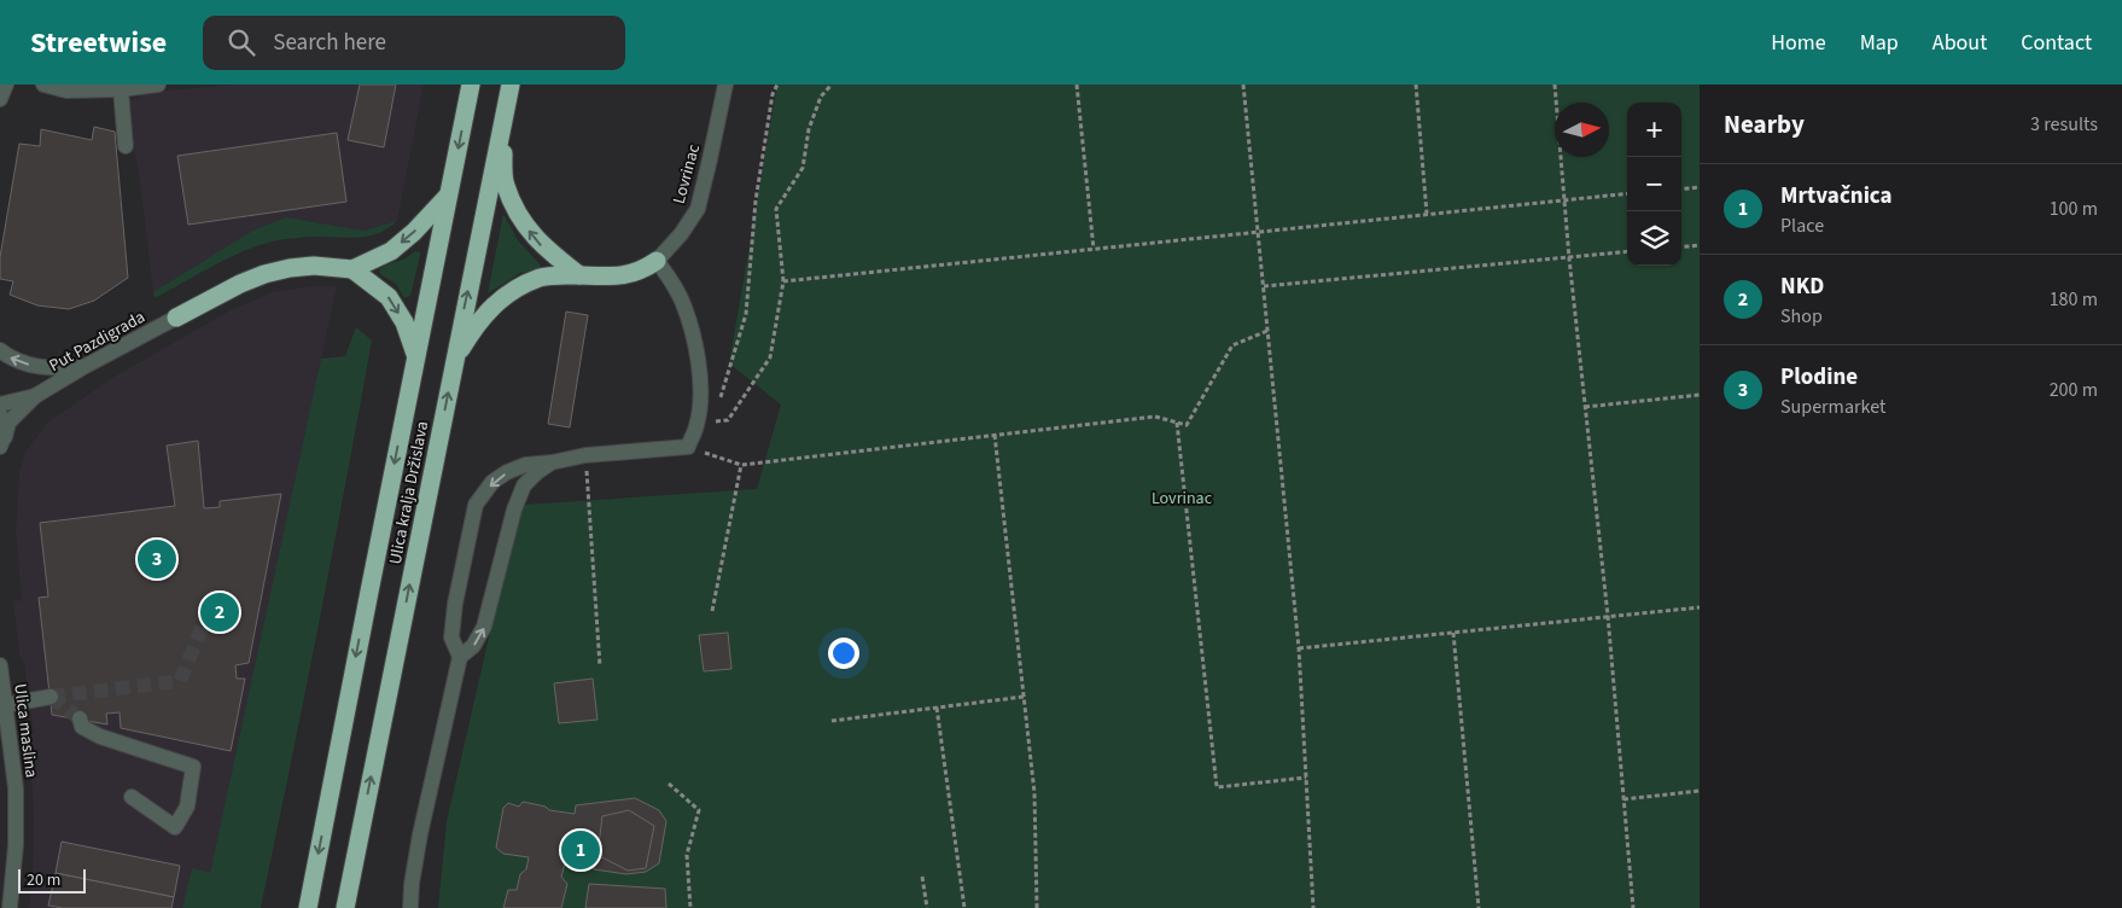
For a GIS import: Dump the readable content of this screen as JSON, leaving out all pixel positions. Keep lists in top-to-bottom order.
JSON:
{
  "streets": {
    "highway": ["Ulica kralja Držislava"],
    "street": ["Lovrinac", "Put Pazdigrada", "Ulica maslina"]
  },
  "parks": ["Lovrinac"],
  "scale_bar": "20 m",
  "north": "right",
  "page": {
    "header": "Streetwise",
    "search": "Search here",
    "nav": [
      "Home",
      "Map",
      "About",
      "Contact"
    ],
    "heading": ["Nearby", "3 results"],
    "map_buttons": ["+", "−"],
    "list": [
      {
        "mark": "1",
        "name": "Mrtvačnica",
        "note": "Place",
        "value": "100 m"
      },
      {
        "mark": "2",
        "name": "NKD",
        "note": "Shop",
        "value": "180 m"
      },
      {
        "mark": "3",
        "name": "Plodine",
        "note": "Supermarket",
        "value": "200 m"
      }
    ],
    "pins": ["3", "2", "1"],
    "scale": "20 m"
  }
}
